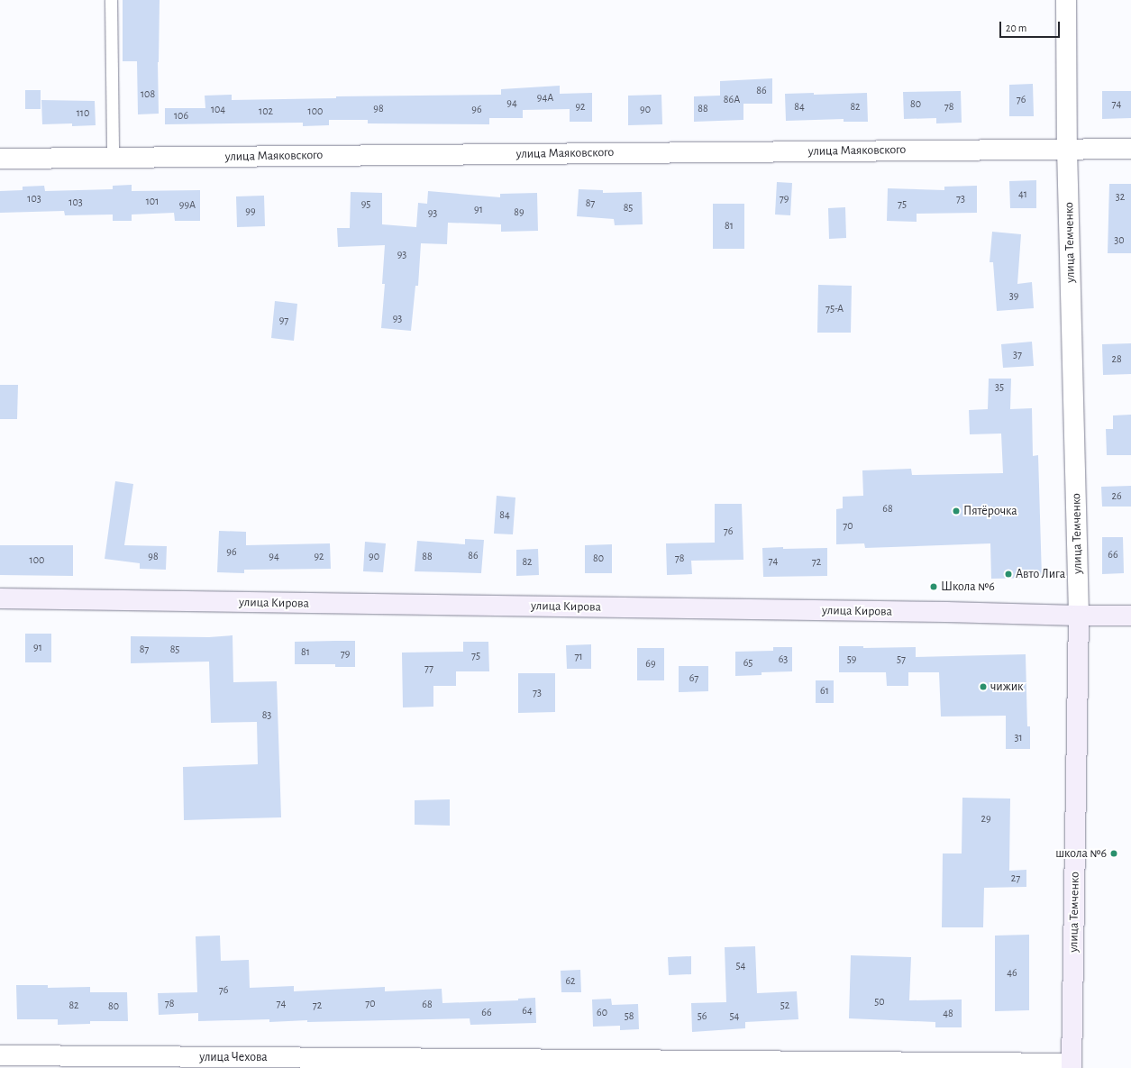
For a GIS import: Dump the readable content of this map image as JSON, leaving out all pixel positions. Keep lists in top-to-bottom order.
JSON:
{
  "streets": {
    "main road": ["улица Темченко", "улица Кирова"],
    "street": ["улица Маяковского", "улица Чехова"]
  },
  "crossings": [
    ["улица Маяковского", "улица Темченко"],
    ["улица Темченко", "улица Кирова"],
    ["улица Темченко", "улица Чехова"]
  ],
  "places": [
    "Пятёрочка",
    "Авто Лига",
    "Школа №6",
    "чижик",
    "школа №6"
  ],
  "house_numbers": [
    "86",
    "108",
    "94А",
    "86А",
    "76",
    "94",
    "80",
    "74",
    "92",
    "84",
    "82",
    "78",
    "98",
    "88",
    "104",
    "96",
    "90",
    "102",
    "100",
    "110",
    "106",
    "41",
    "32",
    "103",
    "79",
    "73",
    "101",
    "103",
    "87",
    "95",
    "75",
    "99А",
    "85",
    "91",
    "99",
    "89",
    "93",
    "81",
    "30",
    "93",
    "39",
    "75-А",
    "93",
    "97",
    "37",
    "28",
    "35",
    "26",
    "68",
    "84",
    "70",
    "76",
    "96",
    "66",
    "86",
    "98",
    "94",
    "92",
    "90",
    "88",
    "80",
    "78",
    "100",
    "74",
    "82",
    "72",
    "91",
    "87",
    "85",
    "81",
    "79",
    "75",
    "71",
    "63",
    "59",
    "57",
    "65",
    "69",
    "77",
    "67",
    "61",
    "73",
    "83",
    "31",
    "29",
    "27",
    "54",
    "46",
    "62",
    "76",
    "50",
    "78",
    "74",
    "70",
    "68",
    "82",
    "72",
    "52",
    "80",
    "64",
    "66",
    "60",
    "48",
    "58",
    "56",
    "54"
  ],
  "scale_bar": "20 m"
}
